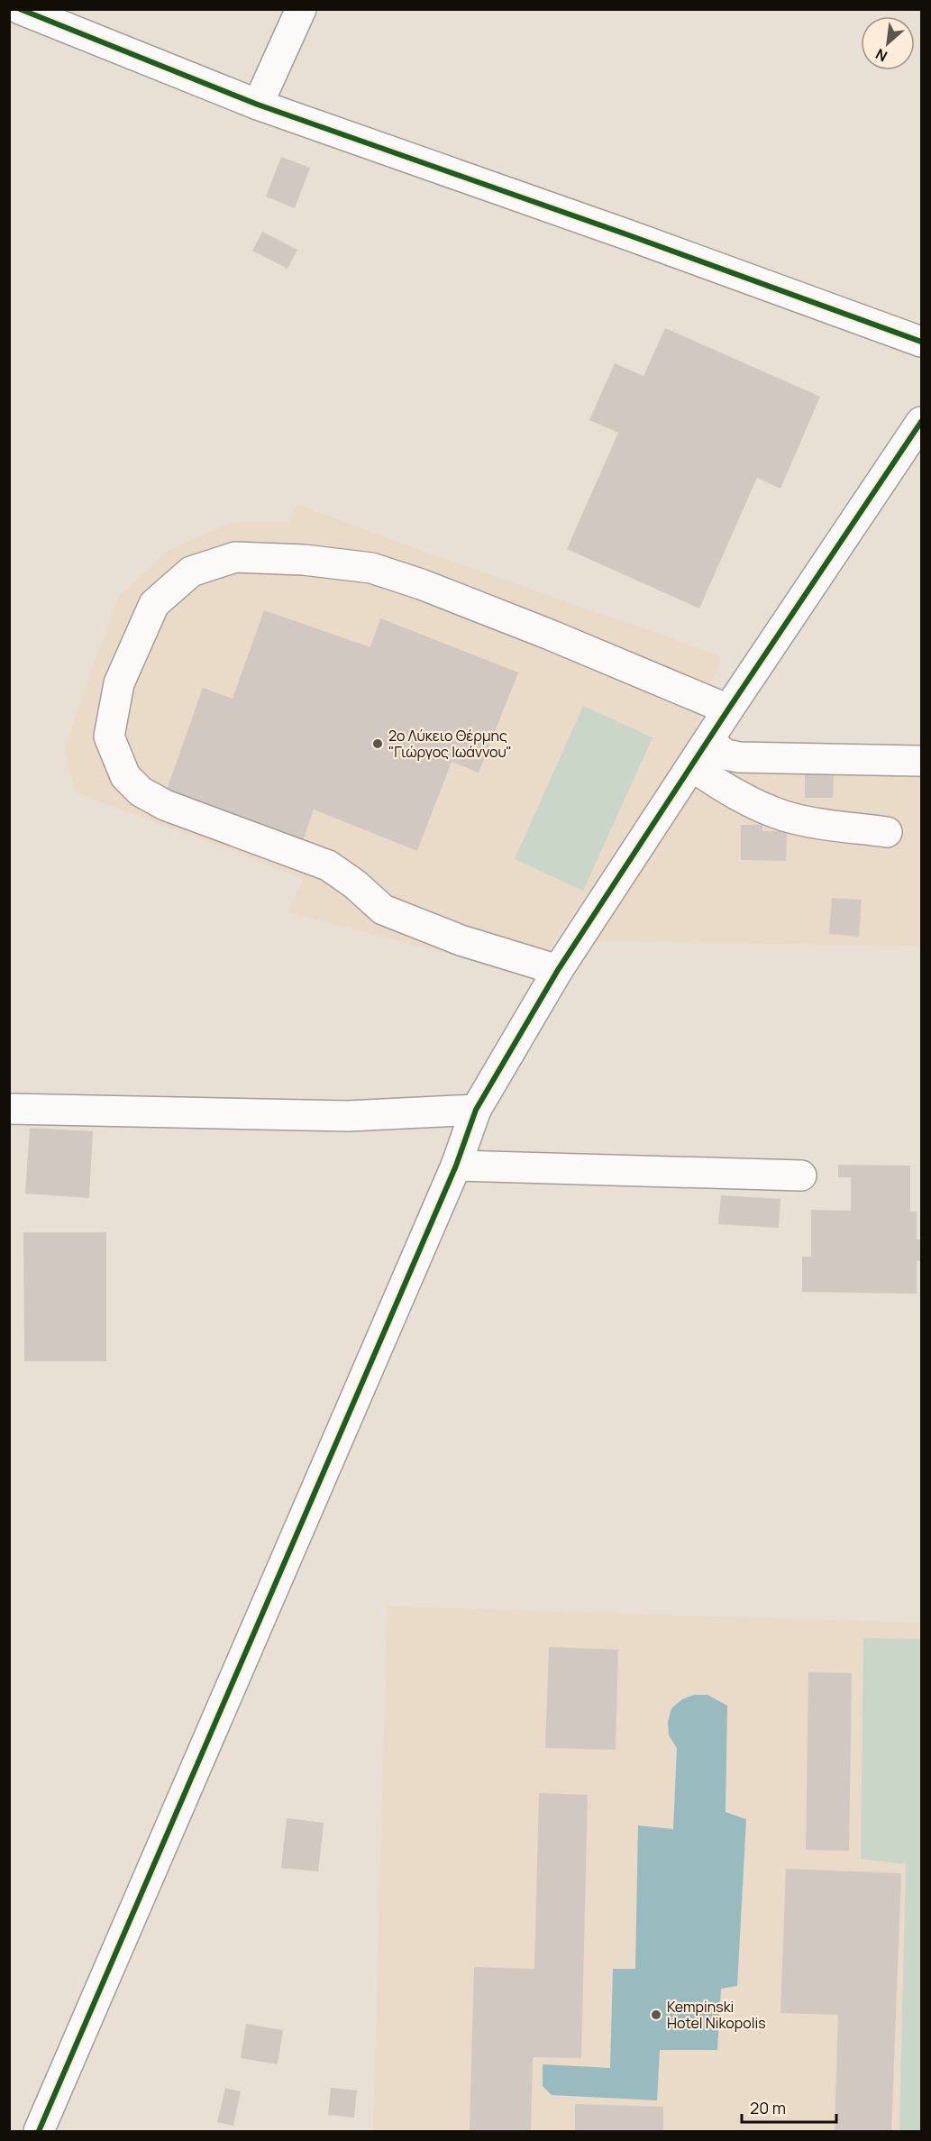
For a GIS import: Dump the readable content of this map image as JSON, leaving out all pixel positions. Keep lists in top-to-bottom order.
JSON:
{
  "places": ["2ο Λύκειο Θέρμης \"Γιώργος Ιωάννου\"", "Kempinski Hotel Nikopolis"],
  "scale_bar": "20 m",
  "north": "bottom left"
}
